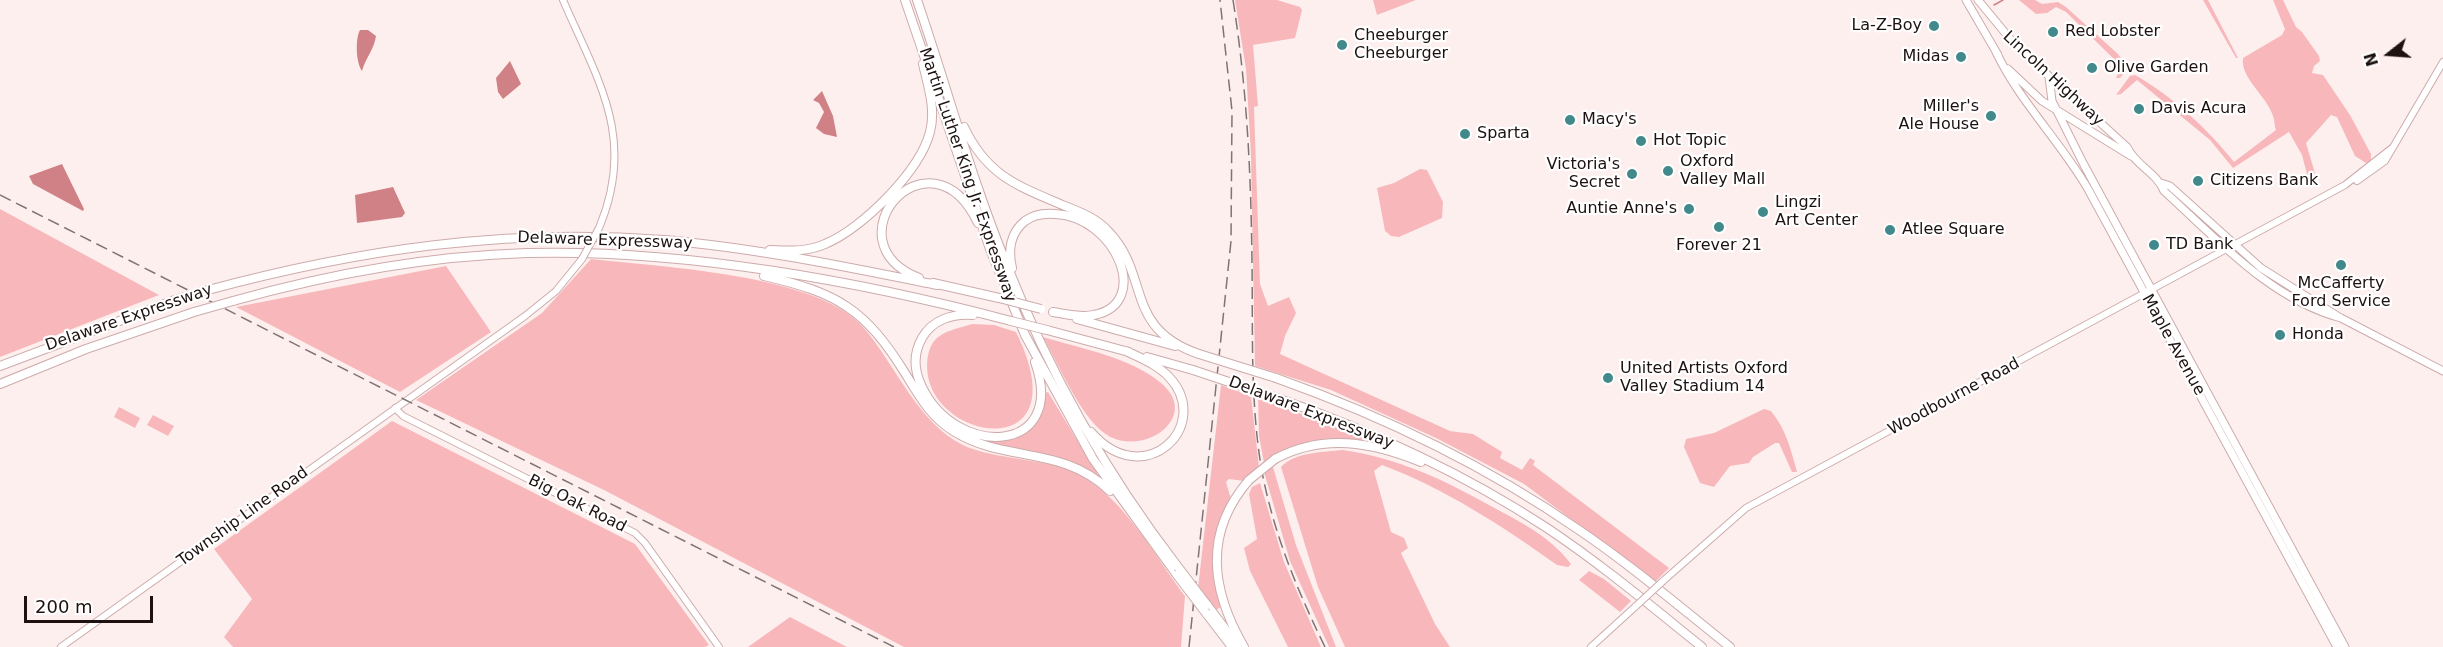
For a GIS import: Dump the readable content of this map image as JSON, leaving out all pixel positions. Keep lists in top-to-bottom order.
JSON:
{
  "streets": {
    "highway": ["Martin Luther King Jr. Expressway", "Delaware Expressway"],
    "main road": ["Lincoln Highway", "Maple Avenue"],
    "street": ["Woodbourne Road", "Big Oak Road", "Township Line Road"]
  },
  "crossings": [
    ["Lincoln Highway", "Maple Avenue"],
    ["Lincoln Highway", "Woodbourne Road"],
    ["Maple Avenue", "Woodbourne Road"],
    ["Big Oak Road", "Township Line Road"]
  ],
  "places": [
    "La-Z-Boy",
    "Red Lobster",
    "Cheeburger Cheeburger",
    "Midas",
    "Olive Garden",
    "Davis Acura",
    "Miller's Ale House",
    "Macy's",
    "Sparta",
    "Hot Topic",
    "Oxford Valley Mall",
    "Victoria's Secret",
    "Citizens Bank",
    "Auntie Anne's",
    "Lingzi Art Center",
    "Forever 21",
    "Atlee Square",
    "TD Bank",
    "McCafferty Ford Service",
    "Honda",
    "United Artists Oxford Valley Stadium 14"
  ],
  "scale_bar": "200 m",
  "north": "left"
}
